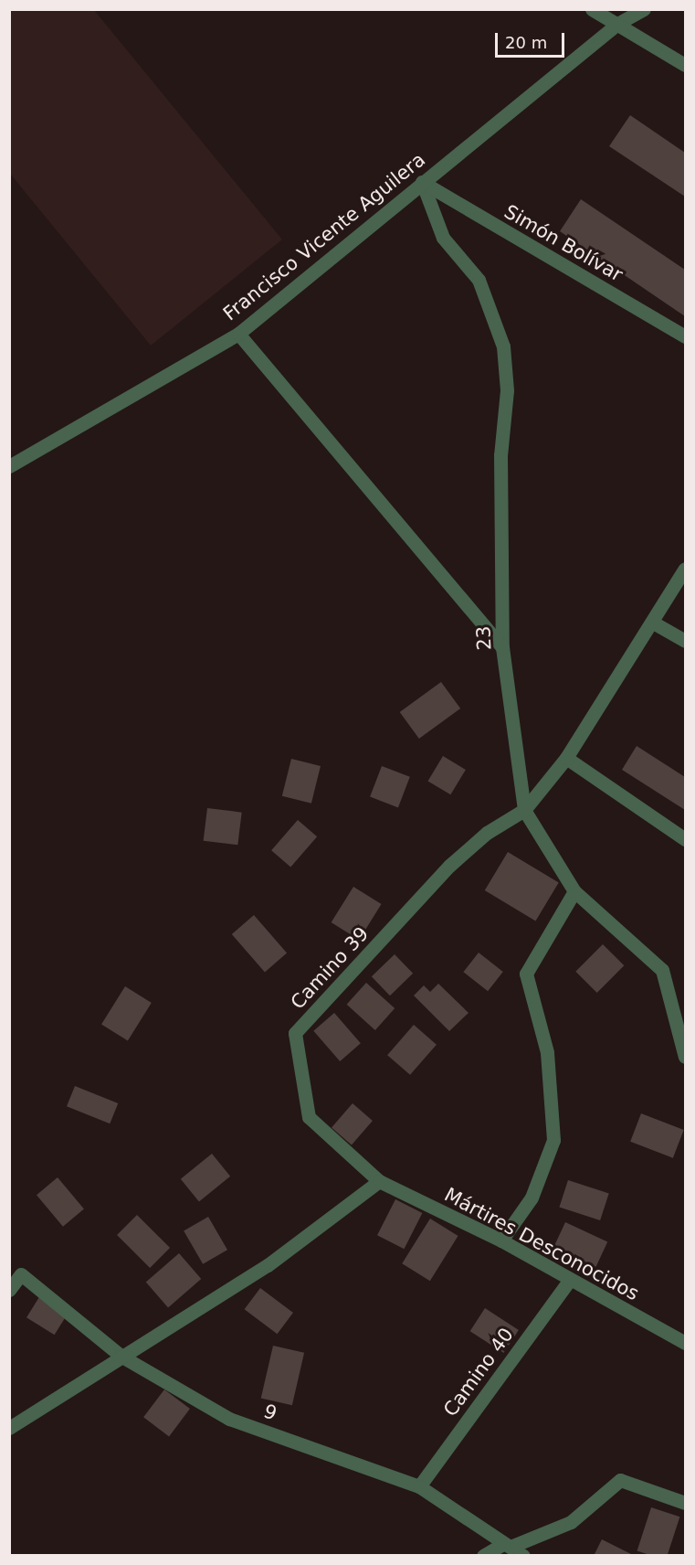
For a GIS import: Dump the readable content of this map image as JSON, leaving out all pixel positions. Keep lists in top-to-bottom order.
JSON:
{
  "streets": {
    "street": [
      "Francisco Vicente Aguilera",
      "Simón Bolívar",
      "23",
      "Camino 39",
      "Mártires Desconocidos",
      "Camino 40",
      "9"
    ]
  },
  "crossings": [
    ["Francisco Vicente Aguilera", "Simón Bolívar"],
    ["Francisco Vicente Aguilera", "23"],
    ["Simón Bolívar", "23"],
    ["23", "Camino 39"],
    ["Camino 39", "Mártires Desconocidos"],
    ["Mártires Desconocidos", "Camino 40"],
    ["Camino 40", "9"]
  ],
  "scale_bar": "20 m"
}
